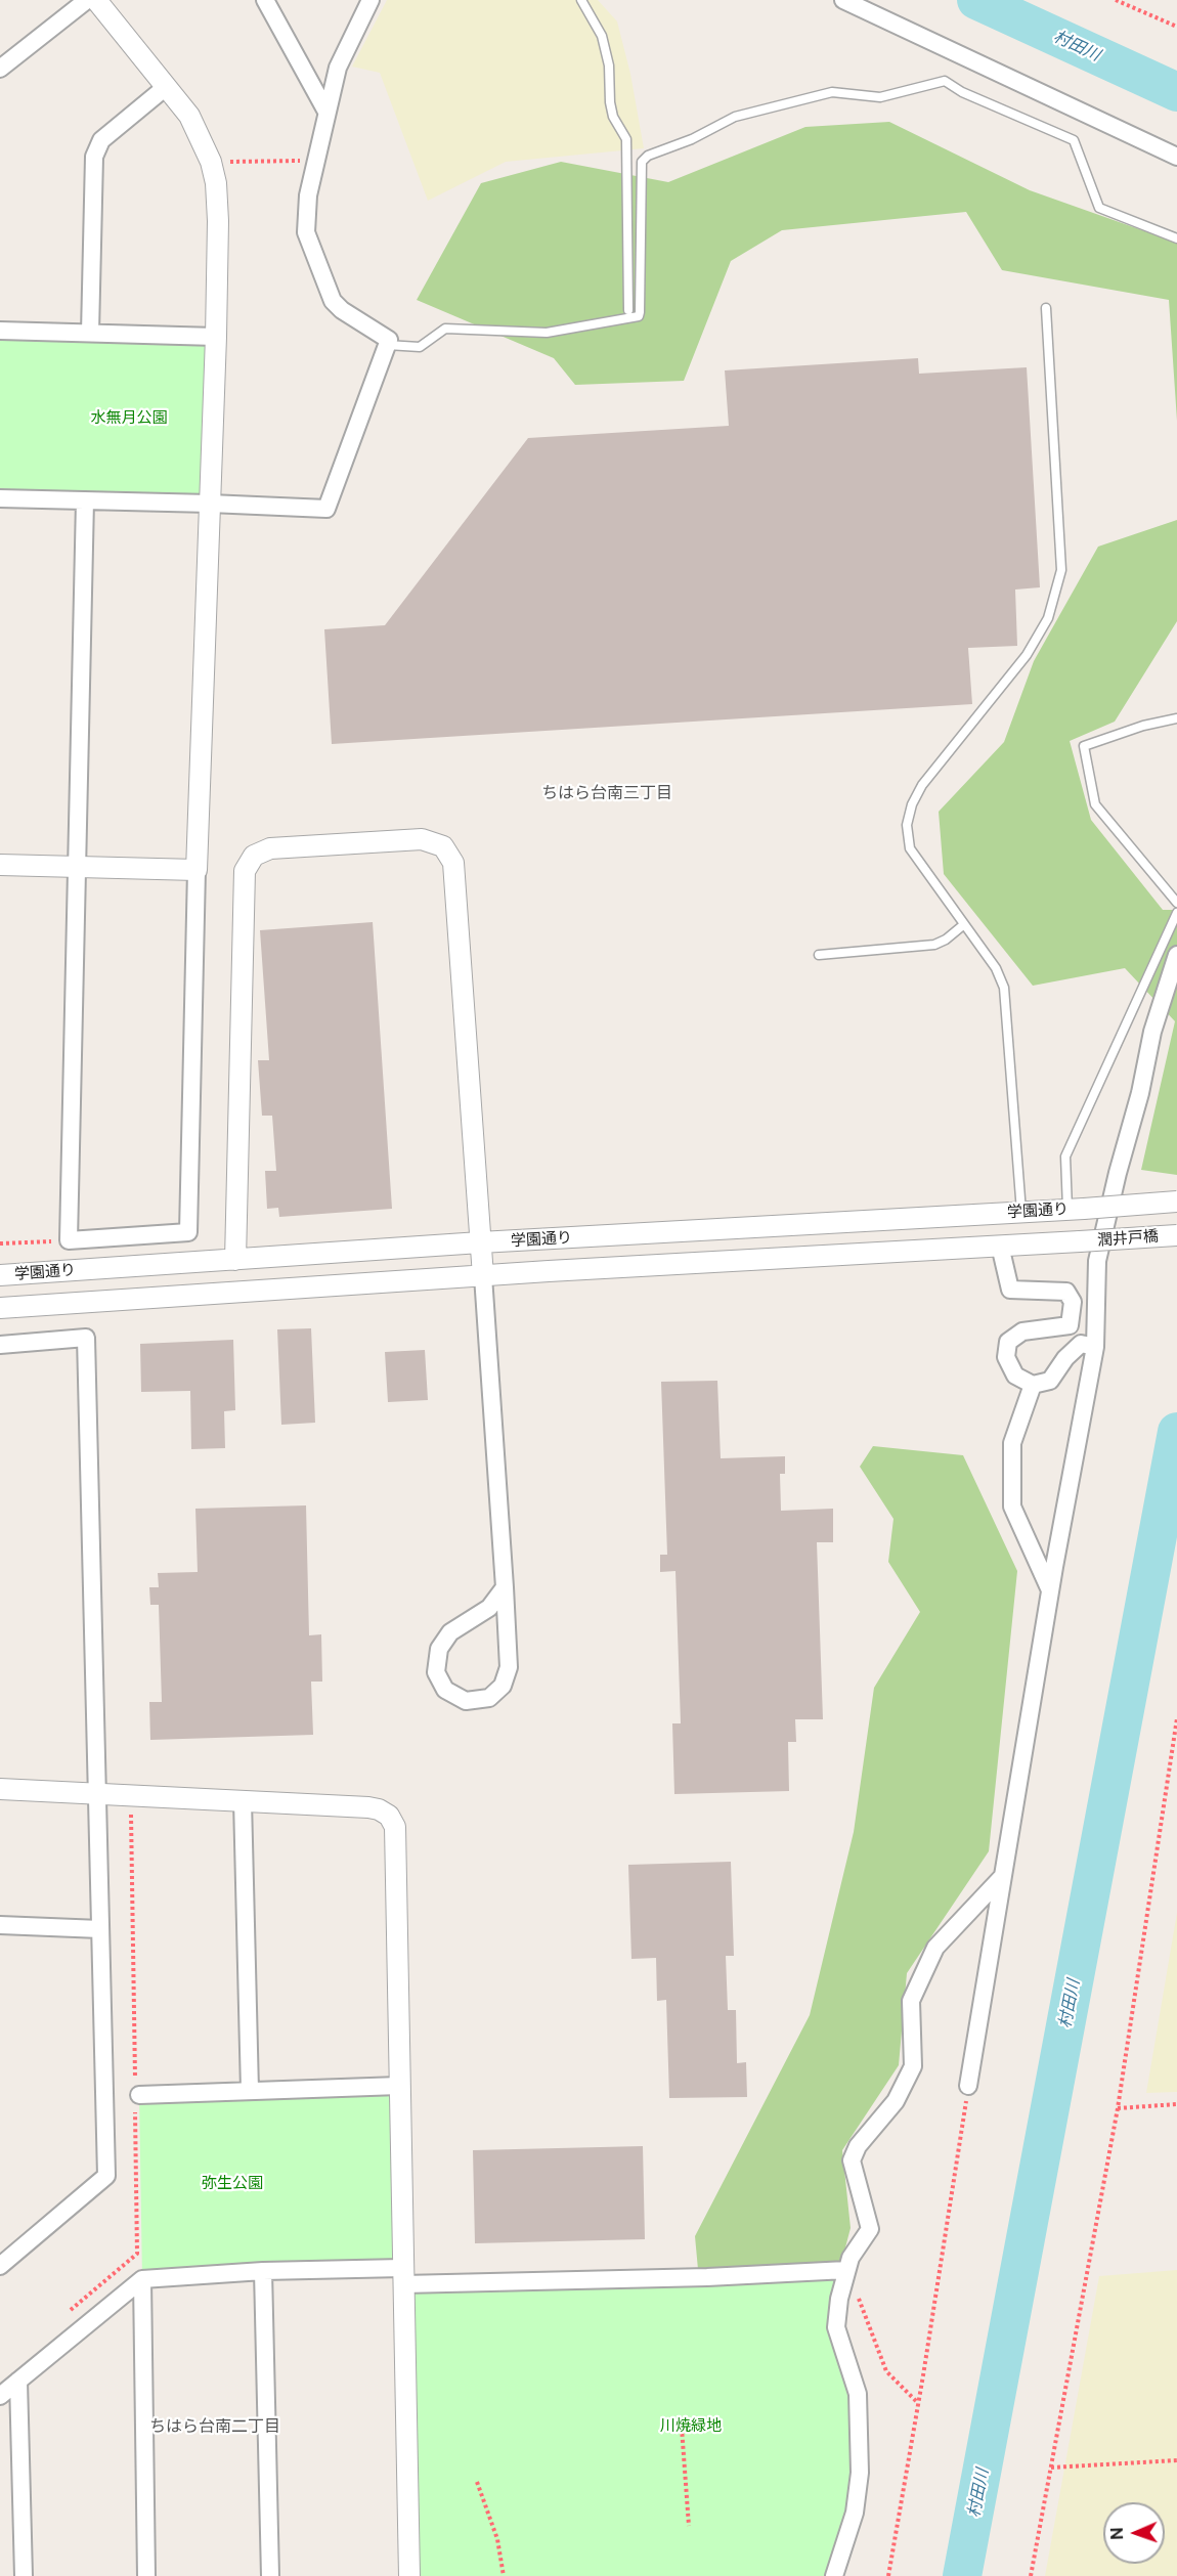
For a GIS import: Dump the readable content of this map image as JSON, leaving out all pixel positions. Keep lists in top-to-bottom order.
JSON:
{
  "streets": {
    "street": ["学園通り", "潤井戸橋"]
  },
  "crossings": [
    ["学園通り", "潤井戸橋"]
  ],
  "districts": ["ちはら台南三丁目", "ちはら台南二丁目"],
  "water": ["村田川"],
  "parks": ["水無月公園", "弥生公園", "川焼緑地"],
  "north": "left"
}
